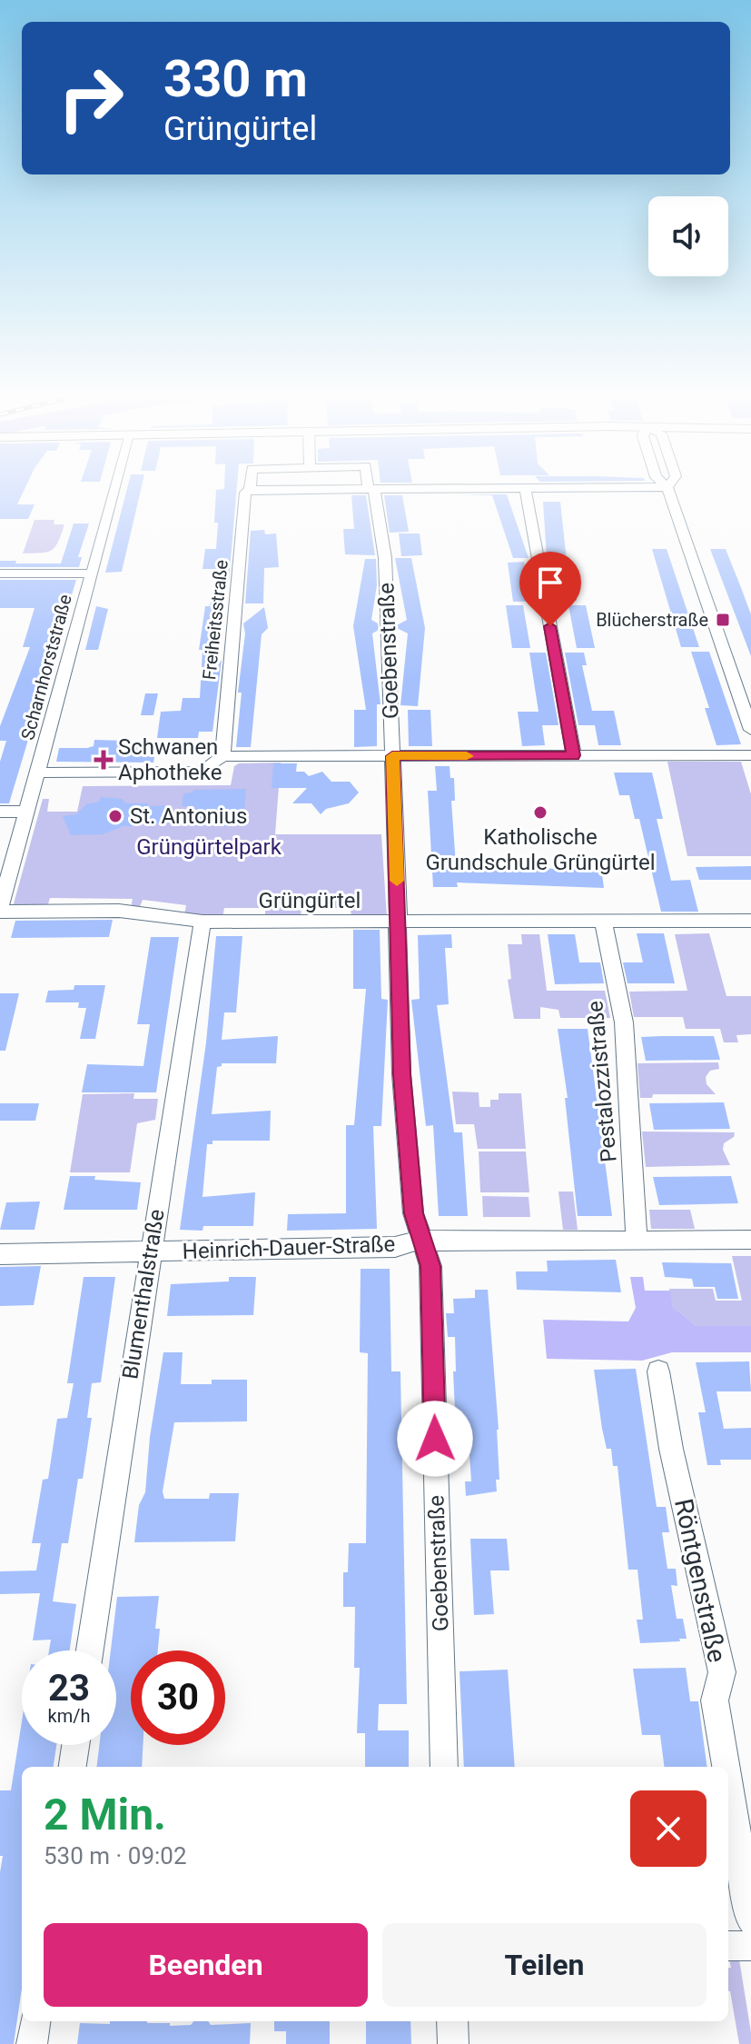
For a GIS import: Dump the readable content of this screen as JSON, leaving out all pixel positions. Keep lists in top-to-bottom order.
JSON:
{
  "streets": {
    "street": [
      "Freiheitsstraße",
      "Goebenstraße",
      "Scharnhorststraße",
      "Grüngürtel",
      "Pestalozzistraße",
      "Heinrich-Dauer-Straße",
      "Blumenthalstraße",
      "Röntgenstraße"
    ]
  },
  "crossings": [
    ["Goebenstraße", "Grüngürtel"],
    ["Goebenstraße", "Heinrich-Dauer-Straße"],
    ["Scharnhorststraße", "Grüngürtel"],
    ["Grüngürtel", "Pestalozzistraße"],
    ["Grüngürtel", "Blumenthalstraße"],
    ["Pestalozzistraße", "Heinrich-Dauer-Straße"],
    ["Heinrich-Dauer-Straße", "Blumenthalstraße"]
  ],
  "parks": ["Grüngürtelpark"],
  "places": {
    "transit": ["Blücherstraße"],
    "health": ["Schwanen Aphotheke"],
    "other": ["Katholische Grundschule Grüngürtel", "St. Antonius"]
  },
  "page": {
    "turn": ["330 m", "Grüngürtel"],
    "speed": "23 km/h",
    "limit": "30",
    "heading": ["2 Min.", "530 m · 09:02"],
    "buttons": ["Beenden", "Teilen"]
  }
}
